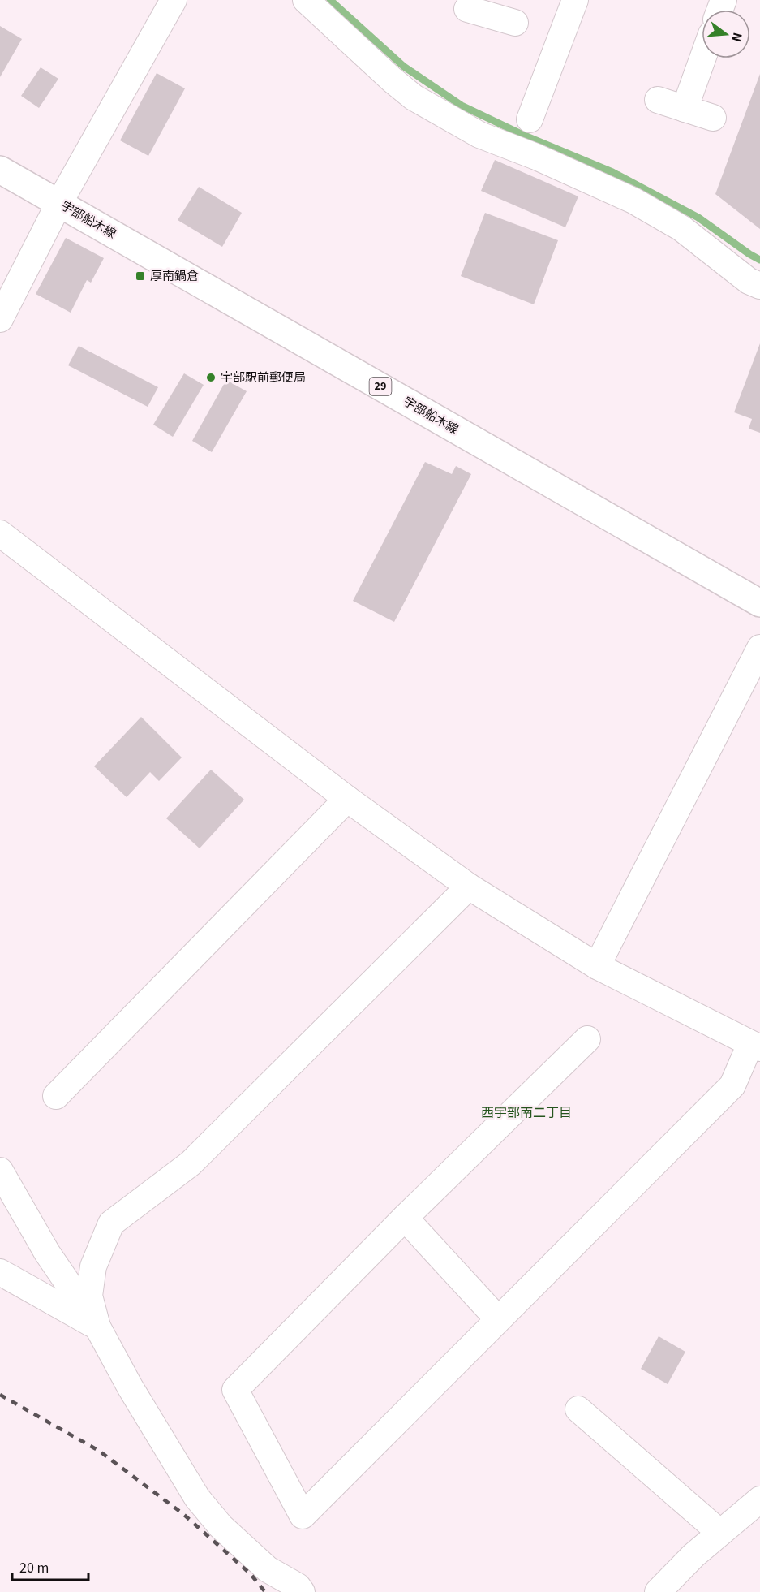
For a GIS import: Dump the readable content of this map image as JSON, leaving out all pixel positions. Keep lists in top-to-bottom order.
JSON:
{
  "streets": {
    "main road": ["宇部船木線", "29"]
  },
  "districts": ["西宇部南二丁目"],
  "places": {
    "transit": ["厚南鍋倉"],
    "other": ["宇部駅前郵便局"]
  },
  "scale_bar": "20 m",
  "north": "right"
}
